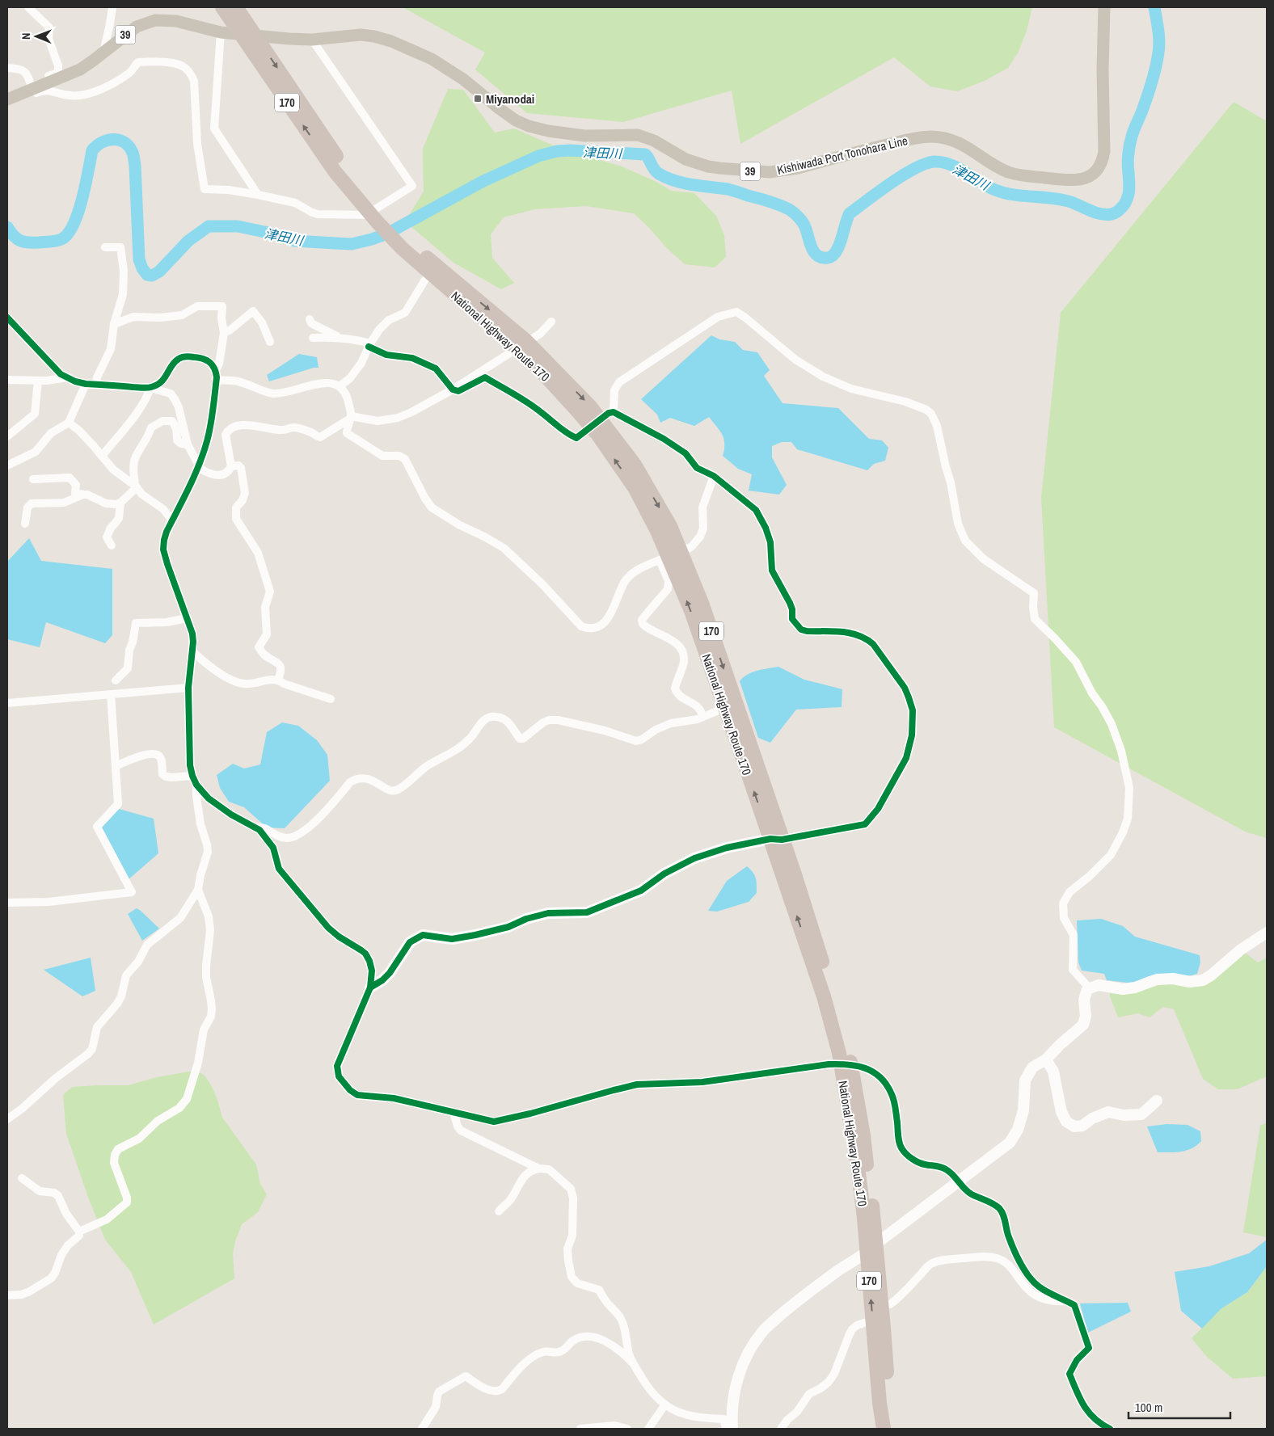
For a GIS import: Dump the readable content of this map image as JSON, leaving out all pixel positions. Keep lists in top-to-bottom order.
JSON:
{
  "streets": {
    "highway": ["170", "National Highway Route 170"],
    "main road": ["39", "Kishiwada Port Tonohara Line"]
  },
  "crossings": [
    ["Kishiwada Port Tonohara Line", "National Highway Route 170"]
  ],
  "water": ["津田川"],
  "places": {
    "transit": ["Miyanodai"]
  },
  "scale_bar": "100 m",
  "north": "left"
}
